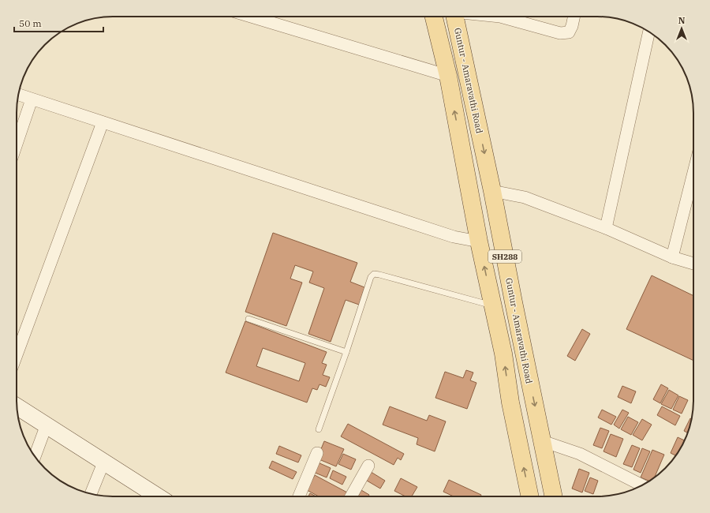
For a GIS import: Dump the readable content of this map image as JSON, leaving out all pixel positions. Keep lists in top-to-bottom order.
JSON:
{
  "streets": {
    "main road": ["Guntur - Amaravathi Road", "SH288"]
  },
  "scale_bar": "50 m",
  "north": "top"
}
